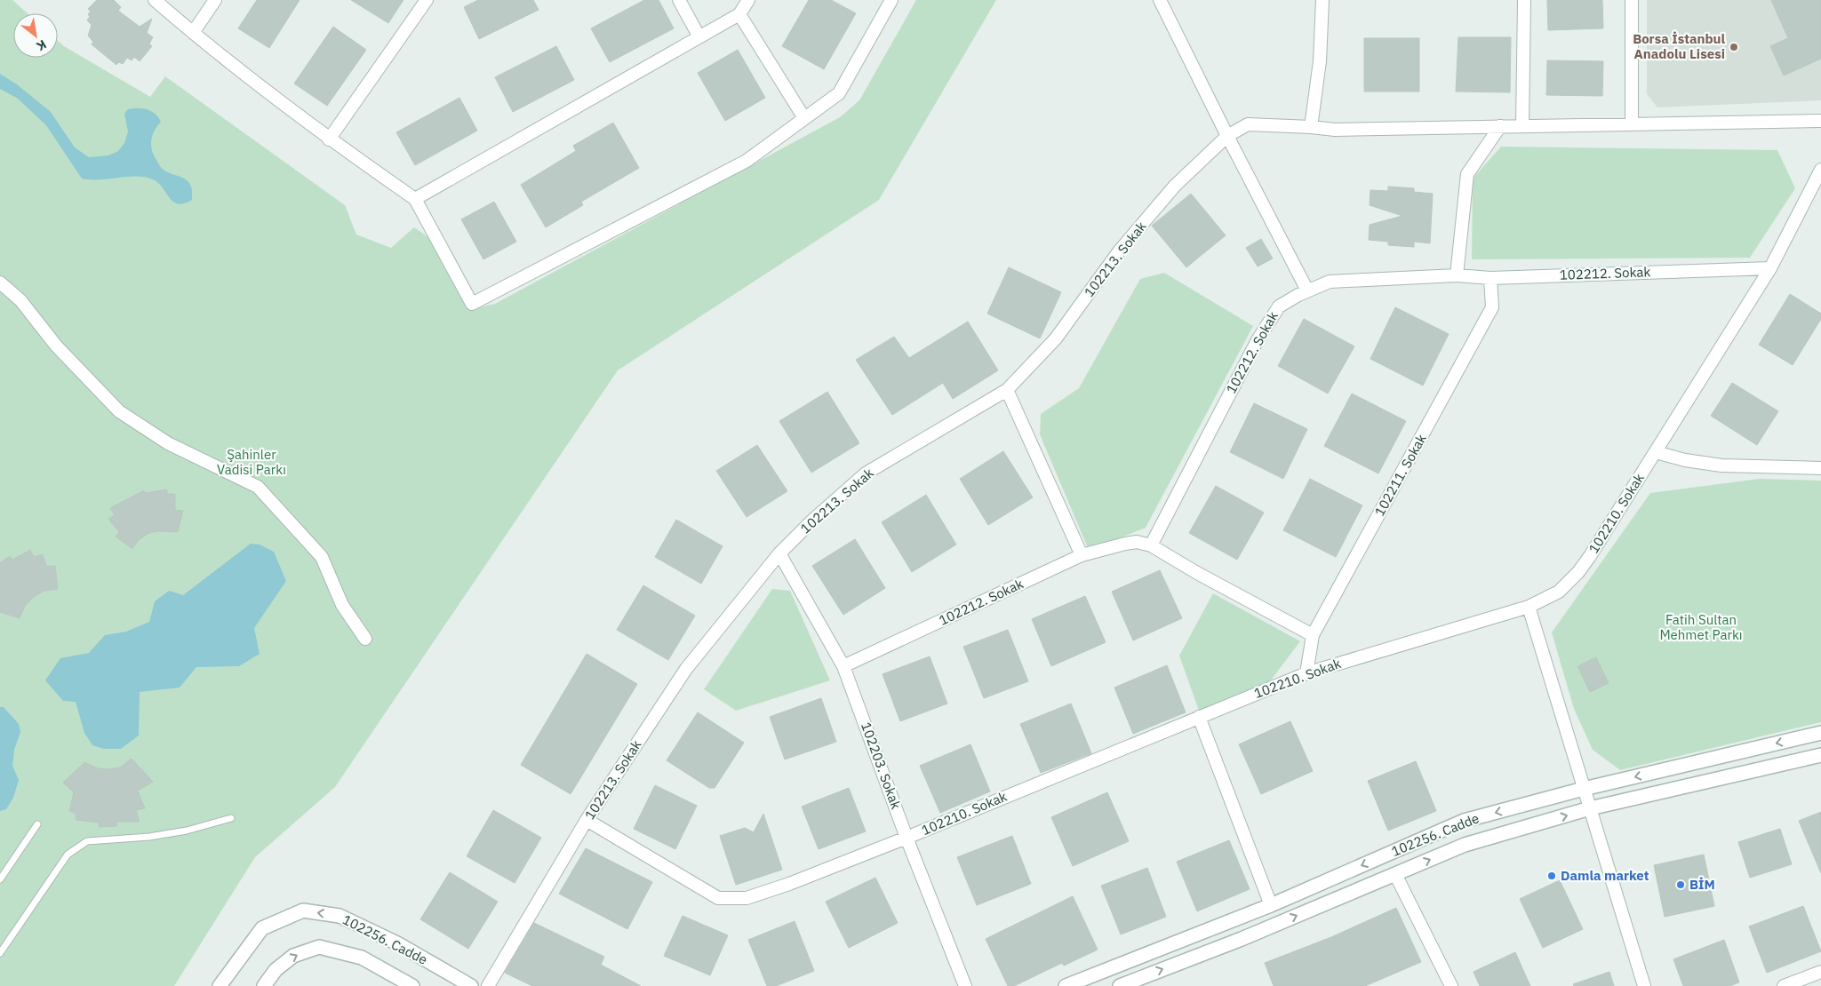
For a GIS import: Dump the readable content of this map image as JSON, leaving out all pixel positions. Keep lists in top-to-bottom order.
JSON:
{
  "streets": {
    "street": [
      "102213. Sokak",
      "102212. Sokak",
      "102211. Sokak",
      "102210. Sokak",
      "102203. Sokak",
      "102256. Cadde"
    ]
  },
  "crossings": [
    ["102213. Sokak", "102210. Sokak"],
    ["102213. Sokak", "102203. Sokak"],
    ["102212. Sokak", "102211. Sokak"],
    ["102212. Sokak", "102210. Sokak"],
    ["102212. Sokak", "102203. Sokak"],
    ["102211. Sokak", "102210. Sokak"],
    ["102210. Sokak", "102203. Sokak"]
  ],
  "parks": ["Şahinler Vadisi Parkı", "Fatih Sultan Mehmet Parkı"],
  "places": ["Borsa İstanbul Anadolu Lisesi", "Damla market", "BİM"],
  "north": "bottom right"
}
